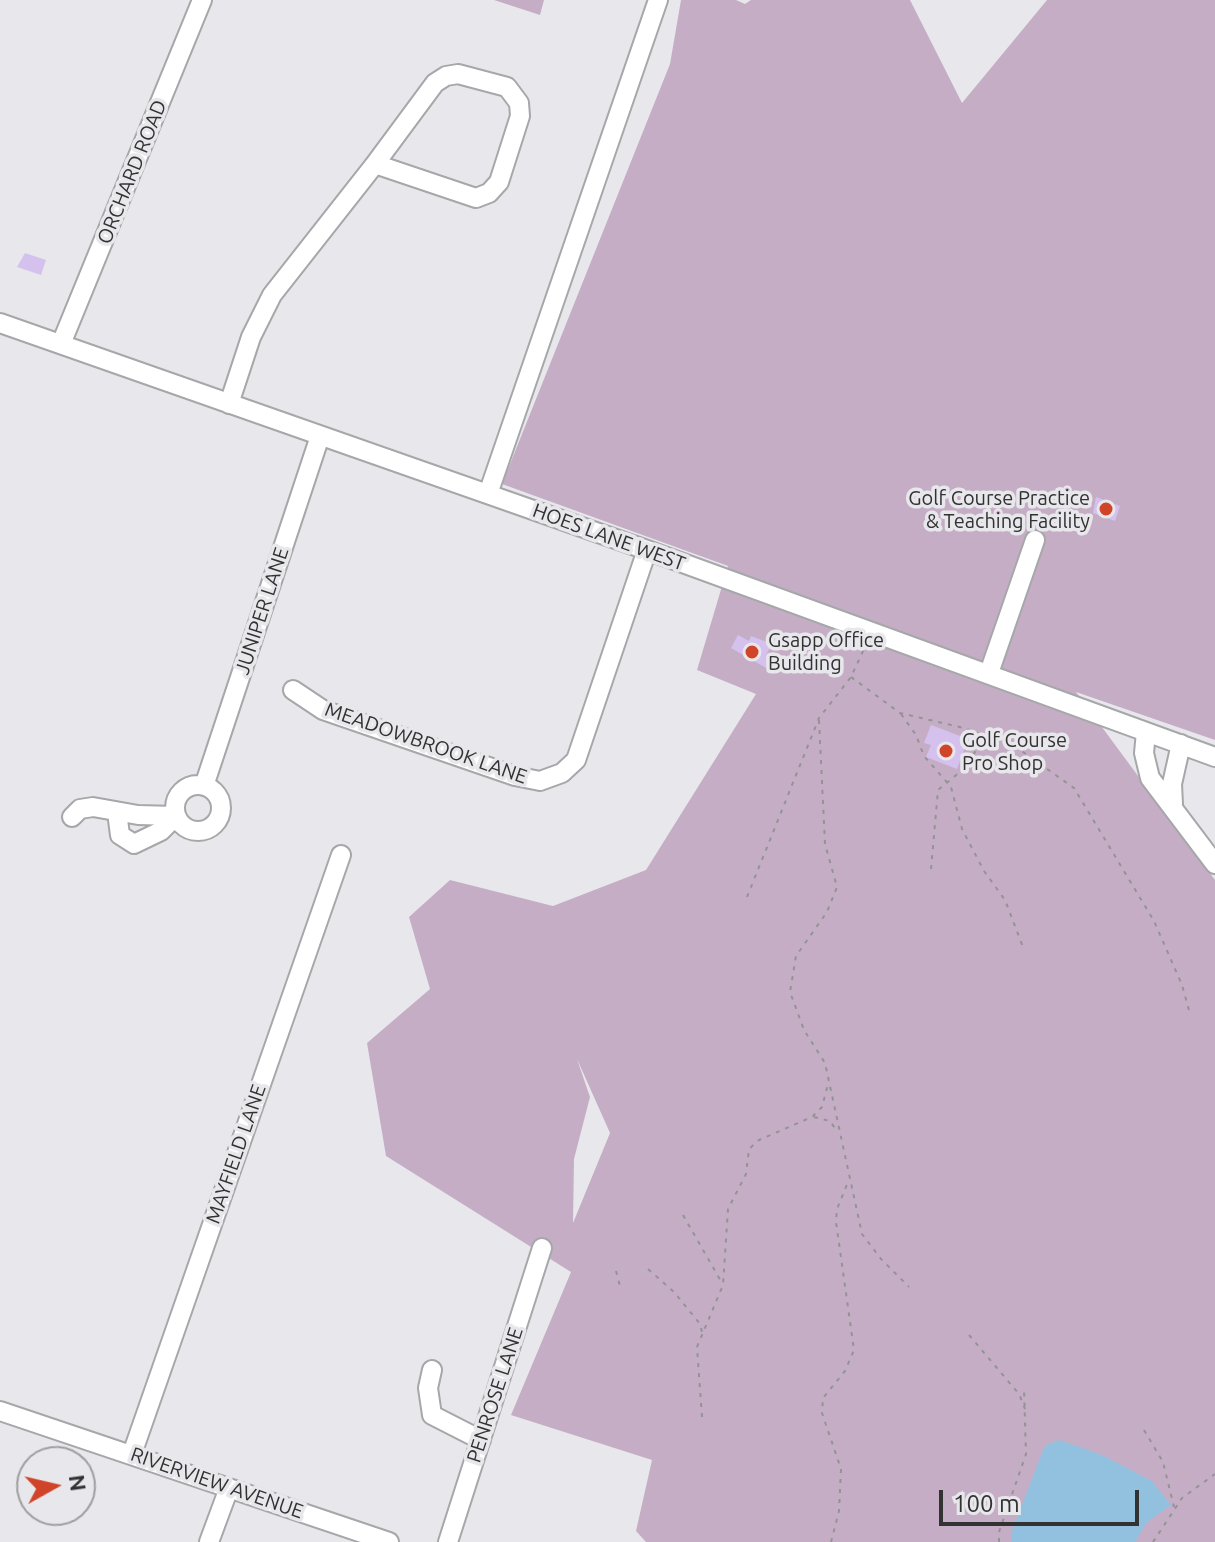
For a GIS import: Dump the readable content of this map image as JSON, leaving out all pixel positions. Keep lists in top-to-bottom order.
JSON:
{
  "streets": {
    "street": [
      "ORCHARD ROAD",
      "HOES LANE WEST",
      "JUNIPER LANE",
      "MEADOWBROOK LANE",
      "MAYFIELD LANE",
      "PENROSE LANE",
      "RIVERVIEW AVENUE"
    ]
  },
  "crossings": [
    ["ORCHARD ROAD", "HOES LANE WEST"],
    ["HOES LANE WEST", "JUNIPER LANE"],
    ["HOES LANE WEST", "MEADOWBROOK LANE"],
    ["MAYFIELD LANE", "RIVERVIEW AVENUE"]
  ],
  "places": ["Golf Course Practice & Teaching Facility", "Gsapp Office Building", "Golf Course Pro Shop"],
  "scale_bar": "100 m",
  "north": "right"
}
